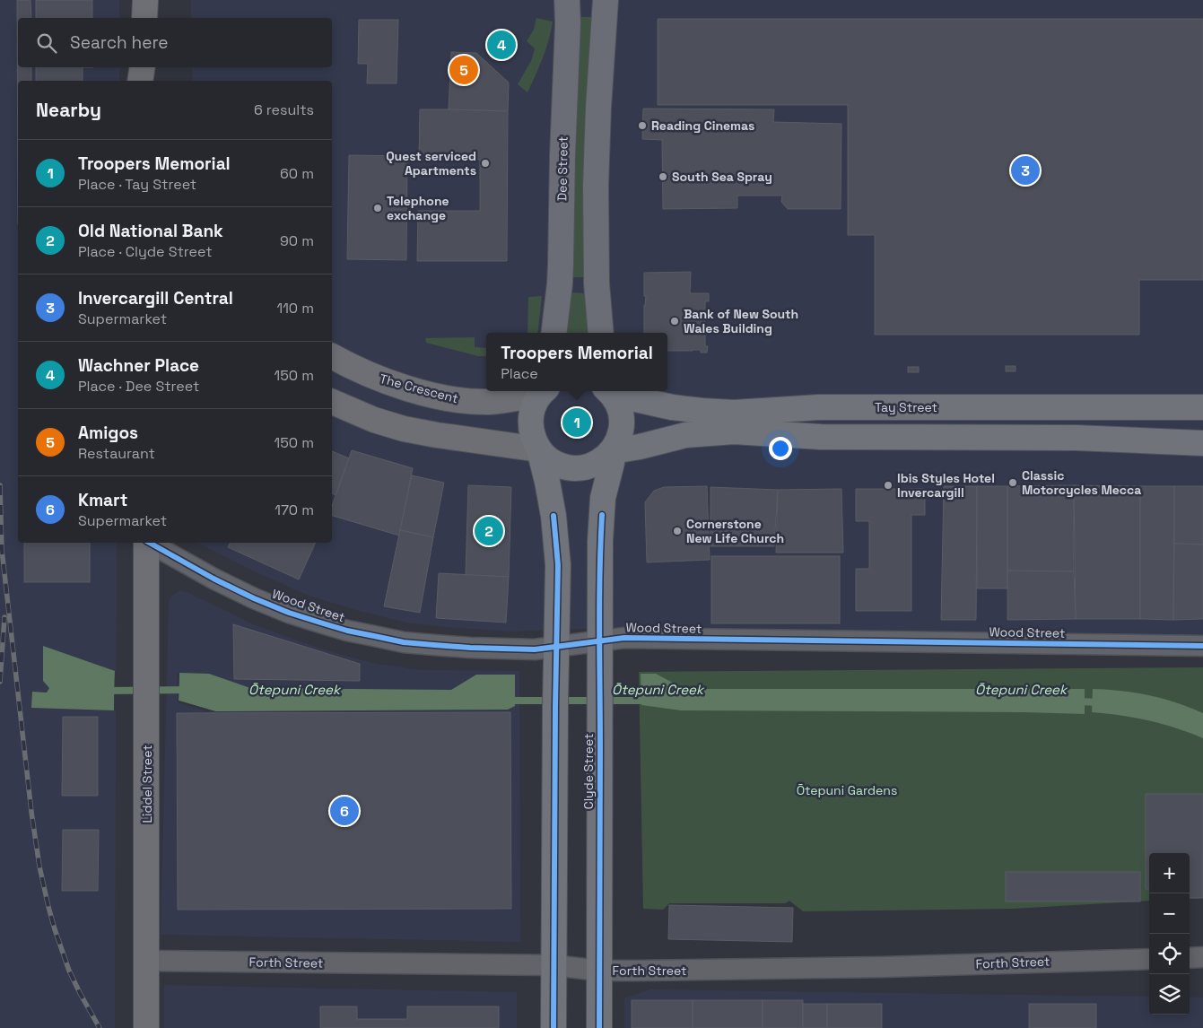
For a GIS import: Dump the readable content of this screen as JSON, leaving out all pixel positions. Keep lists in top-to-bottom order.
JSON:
{
  "streets": {
    "highway": ["Tay Street", "Clyde Street"],
    "main road": ["Dee Street"],
    "street": [
      "The Crescent",
      "Wood Street",
      "Liddel Street",
      "Forth Street"
    ]
  },
  "crossings": [
    ["Wood Street", "Clyde Street"],
    ["Clyde Street", "Forth Street"],
    ["Liddel Street", "Forth Street"]
  ],
  "water": ["Ōtepuni Creek"],
  "parks": ["Ōtepuni Gardens"],
  "places": [
    "Reading Cinemas",
    "Quest serviced Apartments",
    "South Sea Spray",
    "Telephone exchange",
    "Bank of New South Wales Building",
    "Classic Motorcycles Mecca",
    "Ibis Styles Hotel Invercargill",
    "Cornerstone New Life Church"
  ],
  "page": {
    "search": "Search here",
    "pins": [
      "4",
      "5",
      "3",
      "1",
      "2",
      "6"
    ],
    "heading": ["Nearby", "6 results"],
    "list": [
      {
        "mark": "1",
        "name": "Troopers Memorial",
        "note": "Place · Tay Street",
        "value": "60 m"
      },
      {
        "mark": "2",
        "name": "Old National Bank",
        "note": "Place · Clyde Street",
        "value": "90 m"
      },
      {
        "mark": "3",
        "name": "Invercargill Central",
        "note": "Supermarket",
        "value": "110 m"
      },
      {
        "mark": "4",
        "name": "Wachner Place",
        "note": "Place · Dee Street",
        "value": "150 m"
      },
      {
        "mark": "5",
        "name": "Amigos",
        "note": "Restaurant",
        "value": "150 m"
      },
      {
        "mark": "6",
        "name": "Kmart",
        "note": "Supermarket",
        "value": "170 m"
      }
    ],
    "popup": ["Troopers Memorial", "Place"],
    "map_buttons": ["+", "−"]
  }
}
